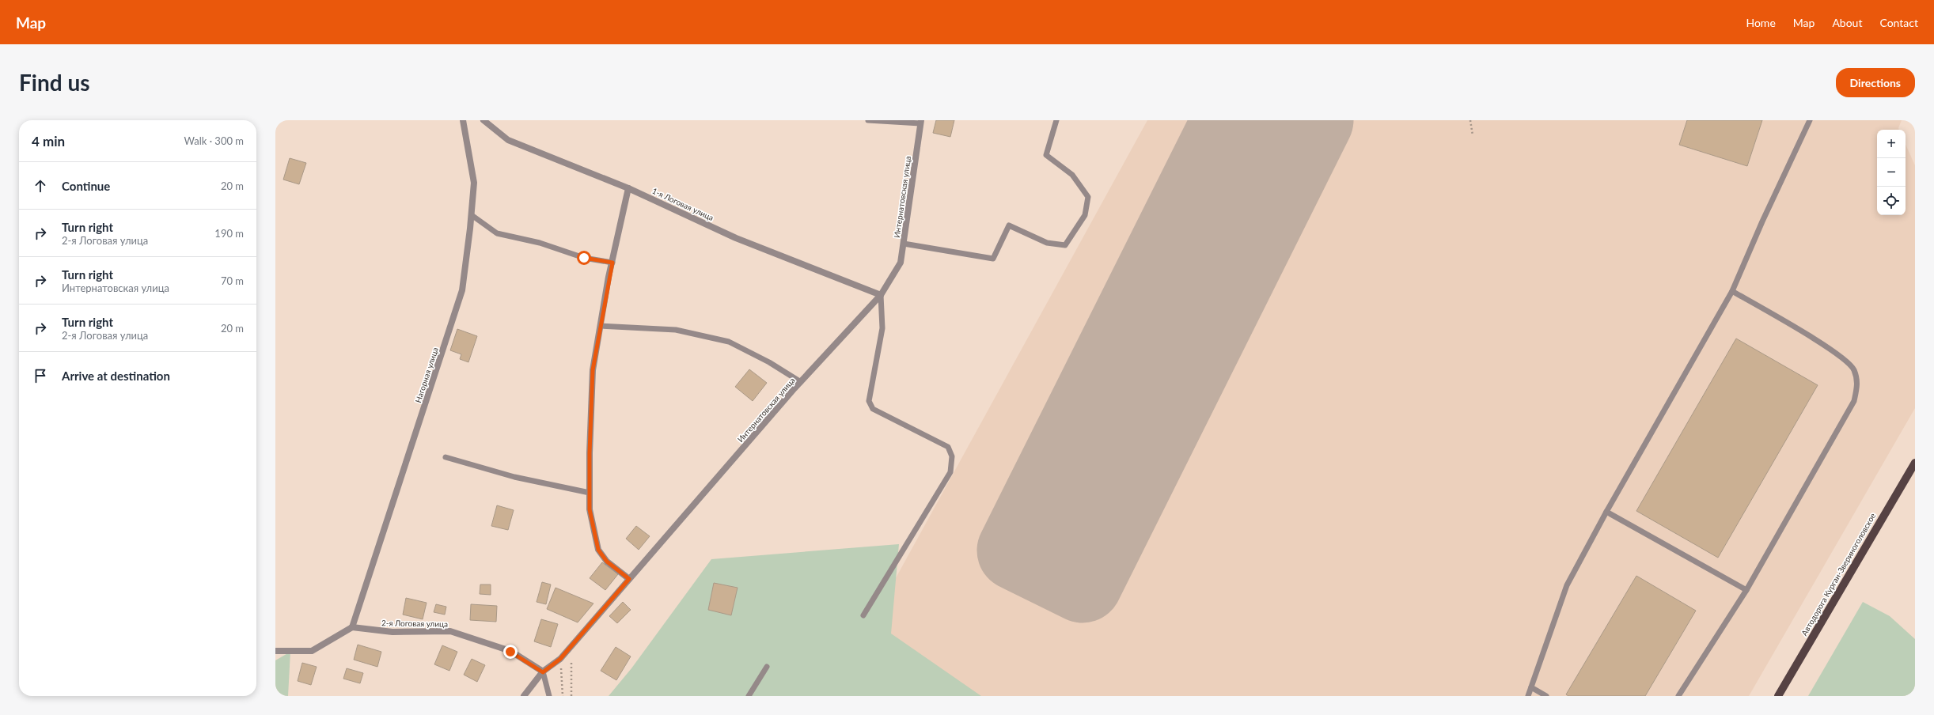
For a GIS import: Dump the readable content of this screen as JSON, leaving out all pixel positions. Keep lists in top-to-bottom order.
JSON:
{
  "streets": {
    "main road": ["Автодорога Курган-Звериноголовское"],
    "street": [
      "Интернатовская улица",
      "1-я Логовая улица",
      "Нагорная улица",
      "2-я Логовая улица"
    ]
  },
  "crossings": [
    ["Интернатовская улица", "1-я Логовая улица"],
    ["Интернатовская улица", "2-я Логовая улица"],
    ["Нагорная улица", "2-я Логовая улица"]
  ],
  "page": {
    "header": "Map",
    "nav": [
      "Home",
      "Map",
      "About",
      "Contact"
    ],
    "buttons": "Directions",
    "title": "Find us",
    "heading": ["4 min", "Walk · 300 m"],
    "map_buttons": ["+", "−"],
    "list": [
      ["Continue", "20 m"],
      ["Turn right", "2-я Логовая улица", "190 m"],
      ["Turn right", "Интернатовская улица", "70 m"],
      ["Turn right", "2-я Логовая улица", "20 m"],
      "Arrive at destination"
    ]
  }
}
